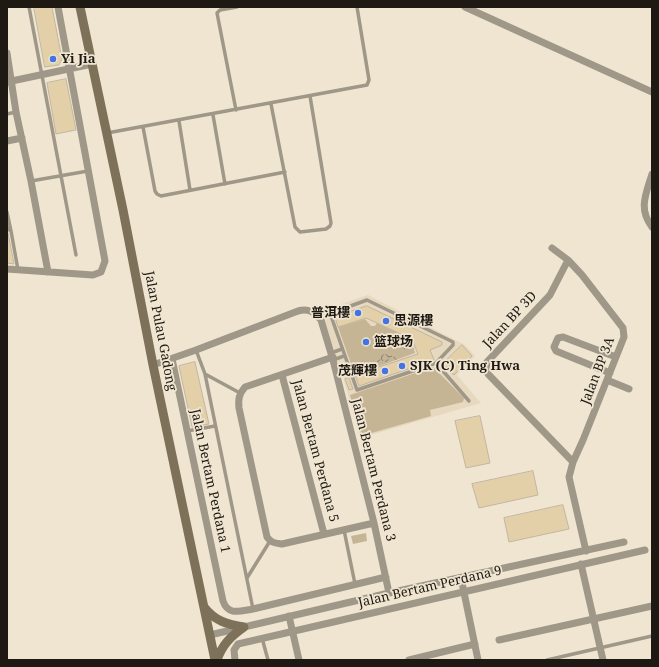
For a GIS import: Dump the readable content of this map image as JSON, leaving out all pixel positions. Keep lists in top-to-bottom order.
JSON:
{
  "streets": {
    "main road": ["Jalan Pulau Gadong"],
    "street": [
      "Jalan BP 3D",
      "Jalan BP 3A",
      "Jalan Bertam Perdana 5",
      "Jalan Bertam Perdana 3",
      "Jalan Bertam Perdana 1",
      "Jalan Bertam Perdana 9"
    ]
  },
  "crossings": [
    ["Jalan BP 3D", "Jalan BP 3A"]
  ],
  "places": [
    "Yi Jia",
    "普洱樓",
    "思源樓",
    "篮球场",
    "SJK (C) Ting Hwa",
    "茂輝樓"
  ]
}
